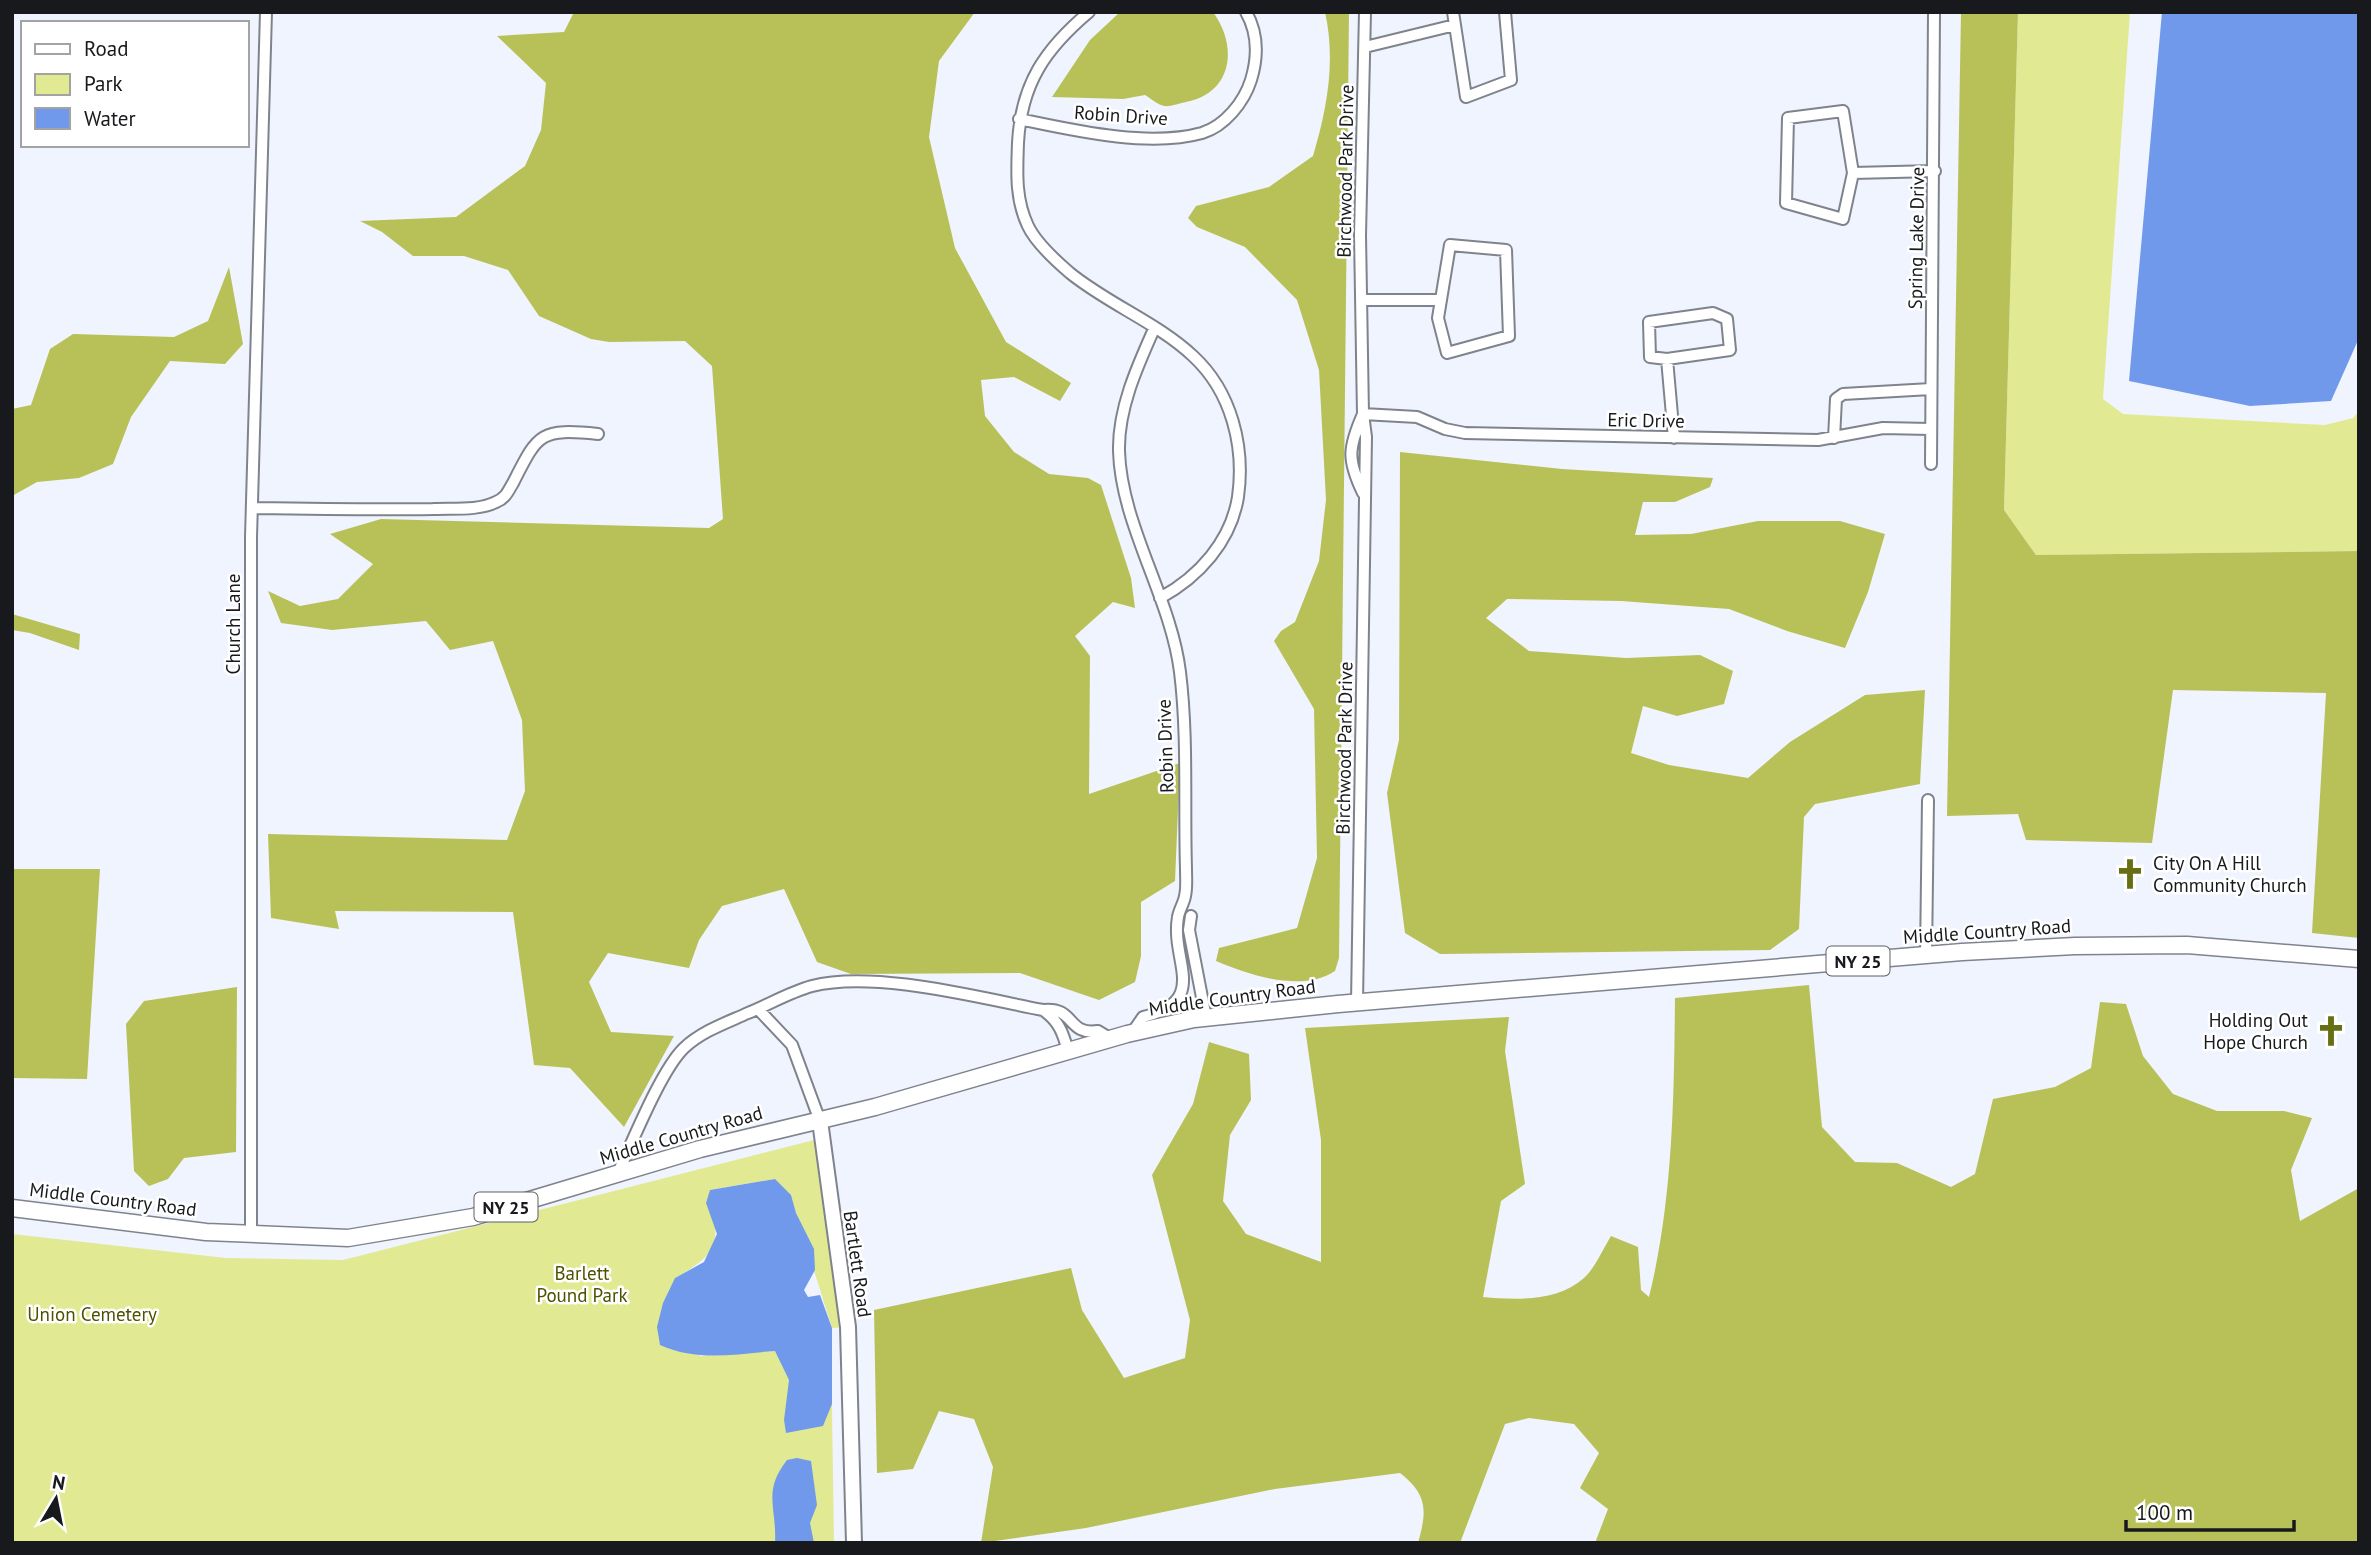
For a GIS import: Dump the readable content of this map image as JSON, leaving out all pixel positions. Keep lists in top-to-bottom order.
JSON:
{
  "streets": {
    "main road": ["Middle Country Road", "NY 25"],
    "street": [
      "Robin Drive",
      "Birchwood Park Drive",
      "Spring Lake Drive",
      "Eric Drive",
      "Church Lane",
      "Bartlett Road"
    ]
  },
  "crossings": [
    ["Robin Drive", "Middle Country Road"],
    ["Birchwood Park Drive", "Eric Drive"],
    ["Birchwood Park Drive", "Middle Country Road"],
    ["Spring Lake Drive", "Eric Drive"],
    ["Church Lane", "Middle Country Road"],
    ["Middle Country Road", "Bartlett Road"]
  ],
  "parks": ["Barlett Pound Park", "Union Cemetery"],
  "places": {
    "church": ["City On A Hill Community Church", "Holding Out Hope Church"]
  },
  "legend": ["Road", "Park", "Water"],
  "scale_bar": "100 m",
  "north": "top"
}
